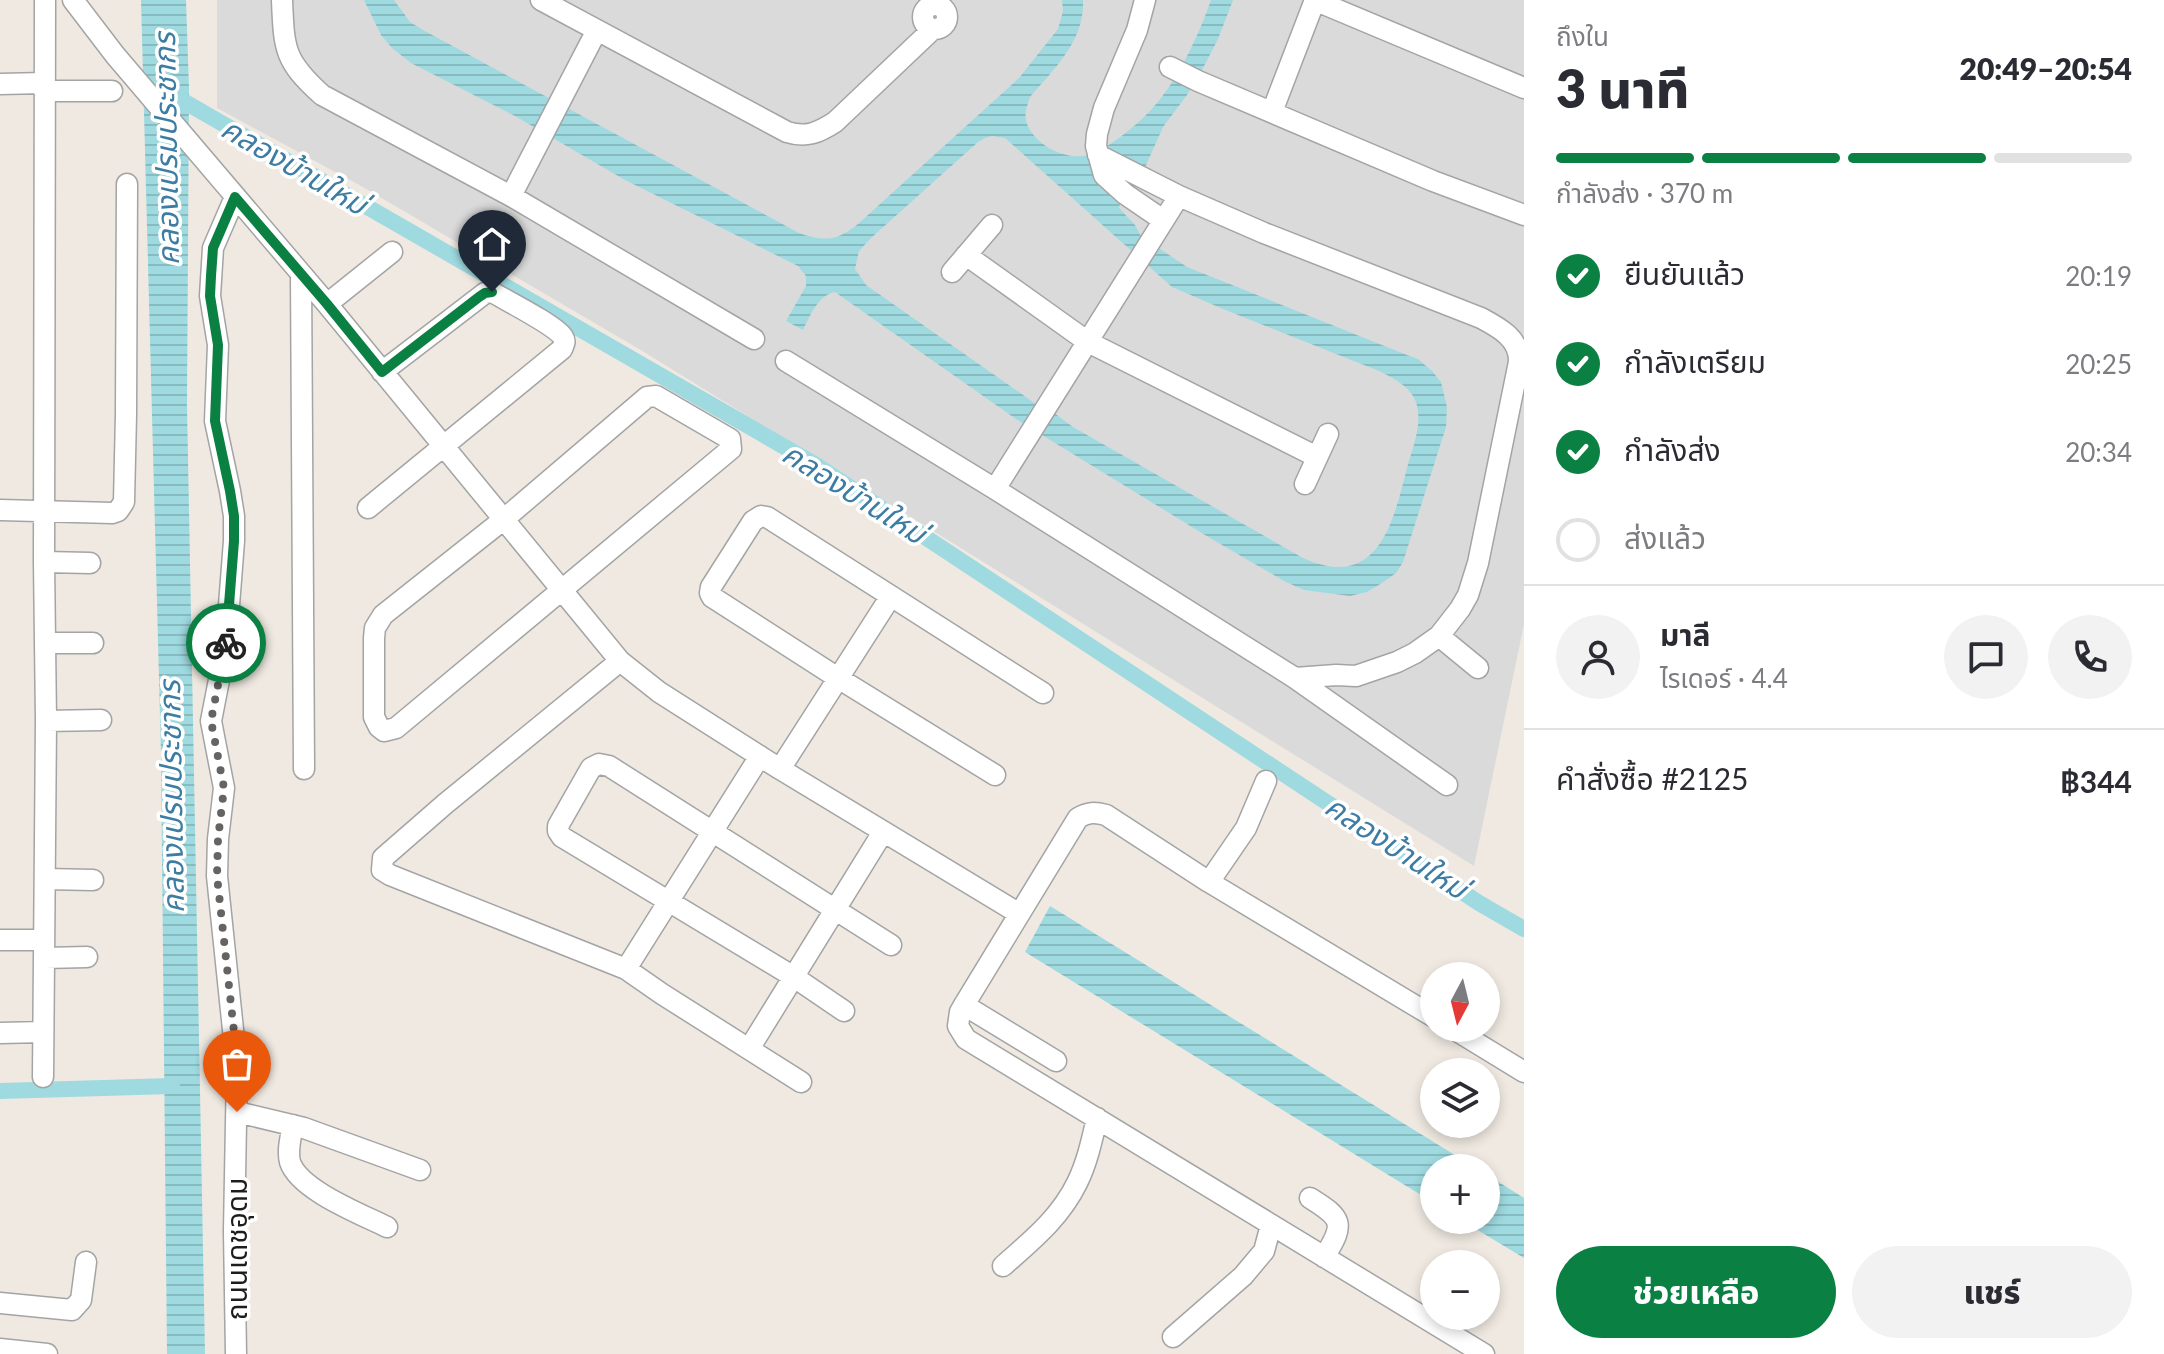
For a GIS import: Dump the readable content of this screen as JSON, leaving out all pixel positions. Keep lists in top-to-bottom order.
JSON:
{
  "streets": {
    "street": ["ถนนเดชอุดม"]
  },
  "water": ["คลองเปรมประชากร", "คลองบ้านใหม่"],
  "north": "bottom",
  "page": {
    "heading": ["3 นาที", "ถึงใน", "20:49–20:54"],
    "panel": [
      "มาลี",
      "ไรเดอร์ · 4.4",
      "คำสั่งซื้อ #2125",
      "฿344"
    ],
    "bar": "กำลังส่ง · 370 m",
    "list": [
      ["ยืนยันแล้ว", "20:19"],
      ["กำลังเตรียม", "20:25"],
      ["กำลังส่ง", "20:34"],
      "ส่งแล้ว"
    ],
    "map_buttons": ["+", "−"],
    "buttons": ["ช่วยเหลือ", "แชร์"]
  }
}
